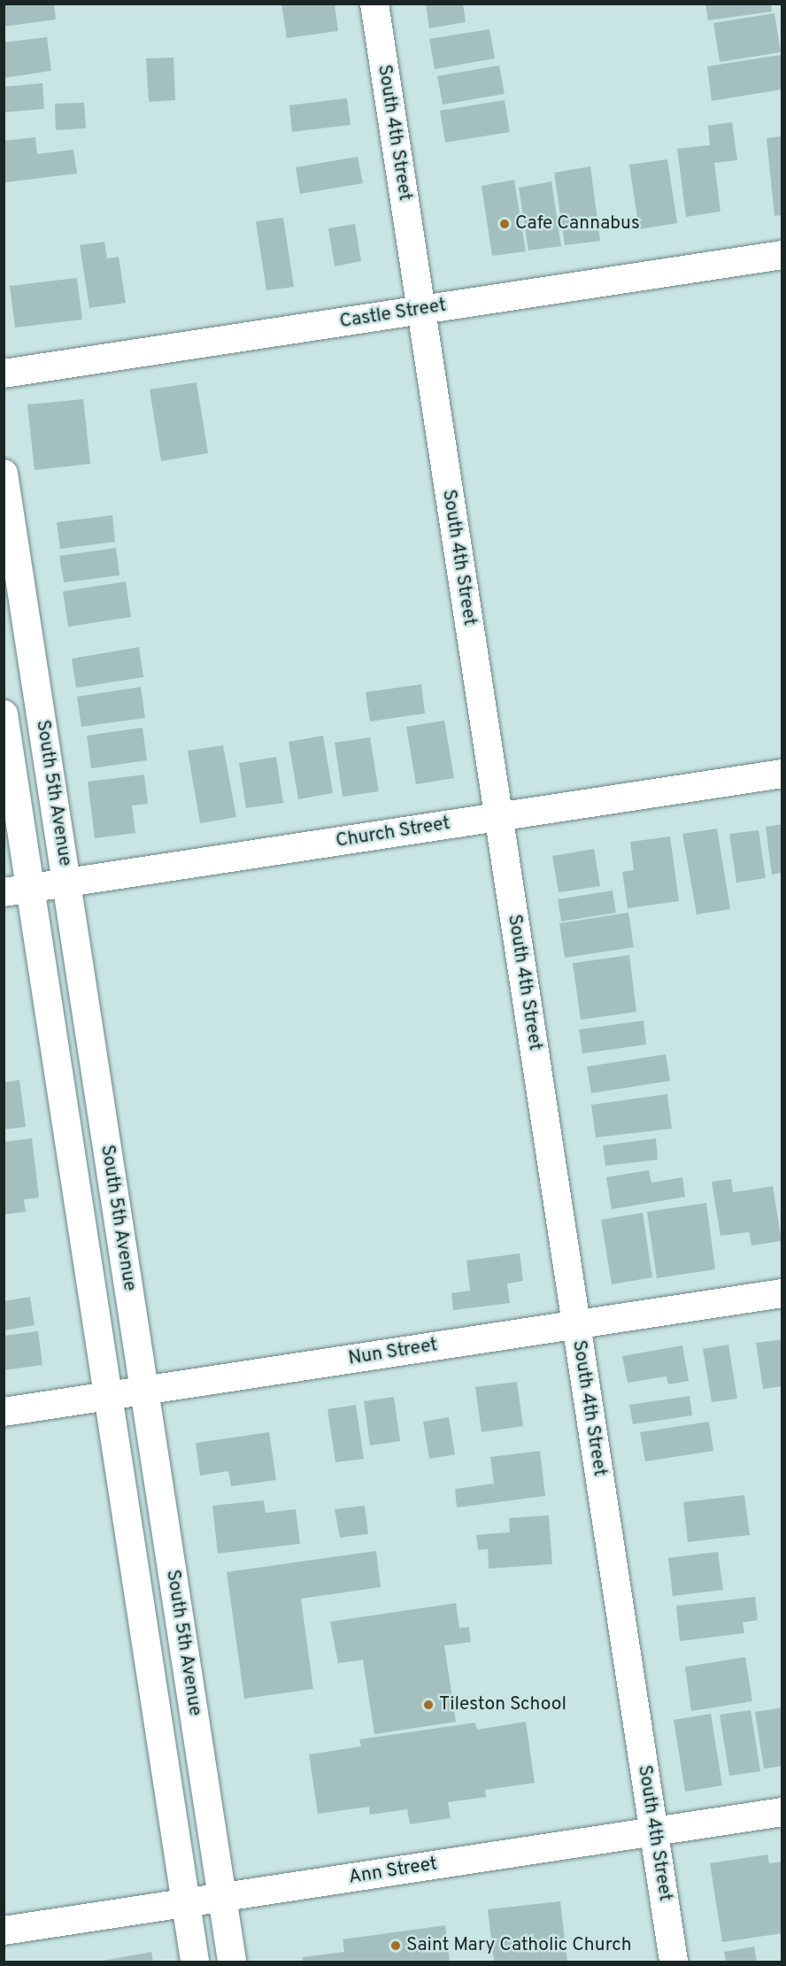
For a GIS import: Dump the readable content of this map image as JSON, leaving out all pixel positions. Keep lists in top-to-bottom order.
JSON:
{
  "streets": {
    "street": [
      "South 4th Street",
      "Castle Street",
      "South 5th Avenue",
      "Church Street",
      "Nun Street",
      "Ann Street"
    ]
  },
  "crossings": [
    ["South 4th Street", "Castle Street"],
    ["South 4th Street", "Church Street"],
    ["South 4th Street", "Nun Street"],
    ["South 4th Street", "Ann Street"],
    ["South 5th Avenue", "Church Street"],
    ["South 5th Avenue", "Nun Street"],
    ["South 5th Avenue", "Ann Street"]
  ],
  "places": ["Cafe Cannabus", "Tileston School", "Saint Mary Catholic Church"]
}
